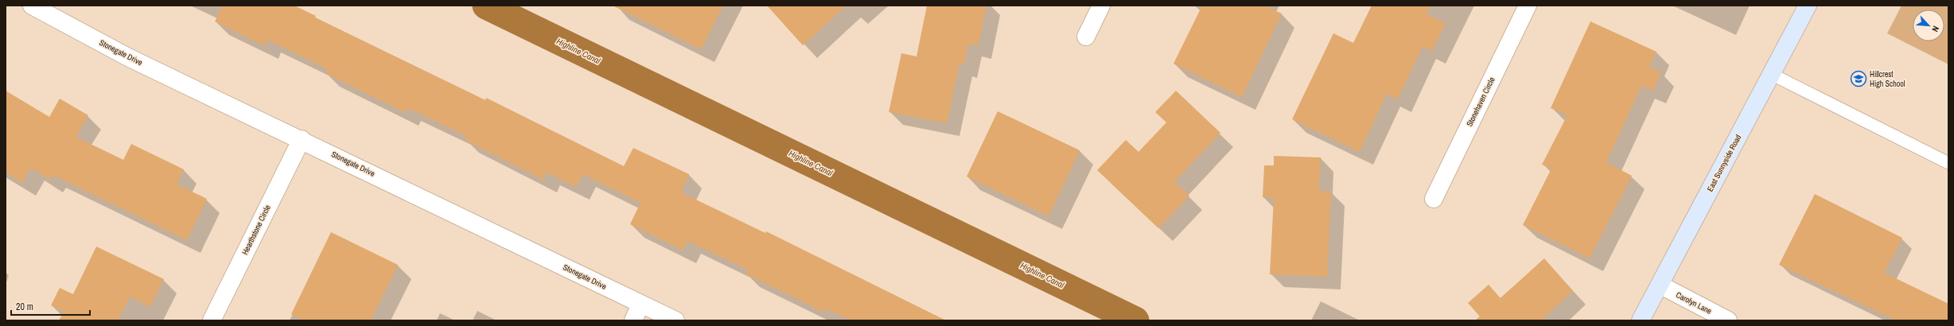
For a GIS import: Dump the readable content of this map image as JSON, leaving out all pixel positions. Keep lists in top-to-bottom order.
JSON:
{
  "streets": {
    "main road": ["East Sunnyside Road"],
    "street": [
      "Stonegate Drive",
      "Stonehaven Circle",
      "Hearthstone Circle",
      "Carolyn Lane"
    ]
  },
  "crossings": [
    ["Stonegate Drive", "Hearthstone Circle"],
    ["East Sunnyside Road", "Carolyn Lane"]
  ],
  "water": ["Highline Canal"],
  "places": {
    "school or university": ["Hillcrest High School"]
  },
  "scale_bar": "20 m",
  "north": "bottom right"
}
